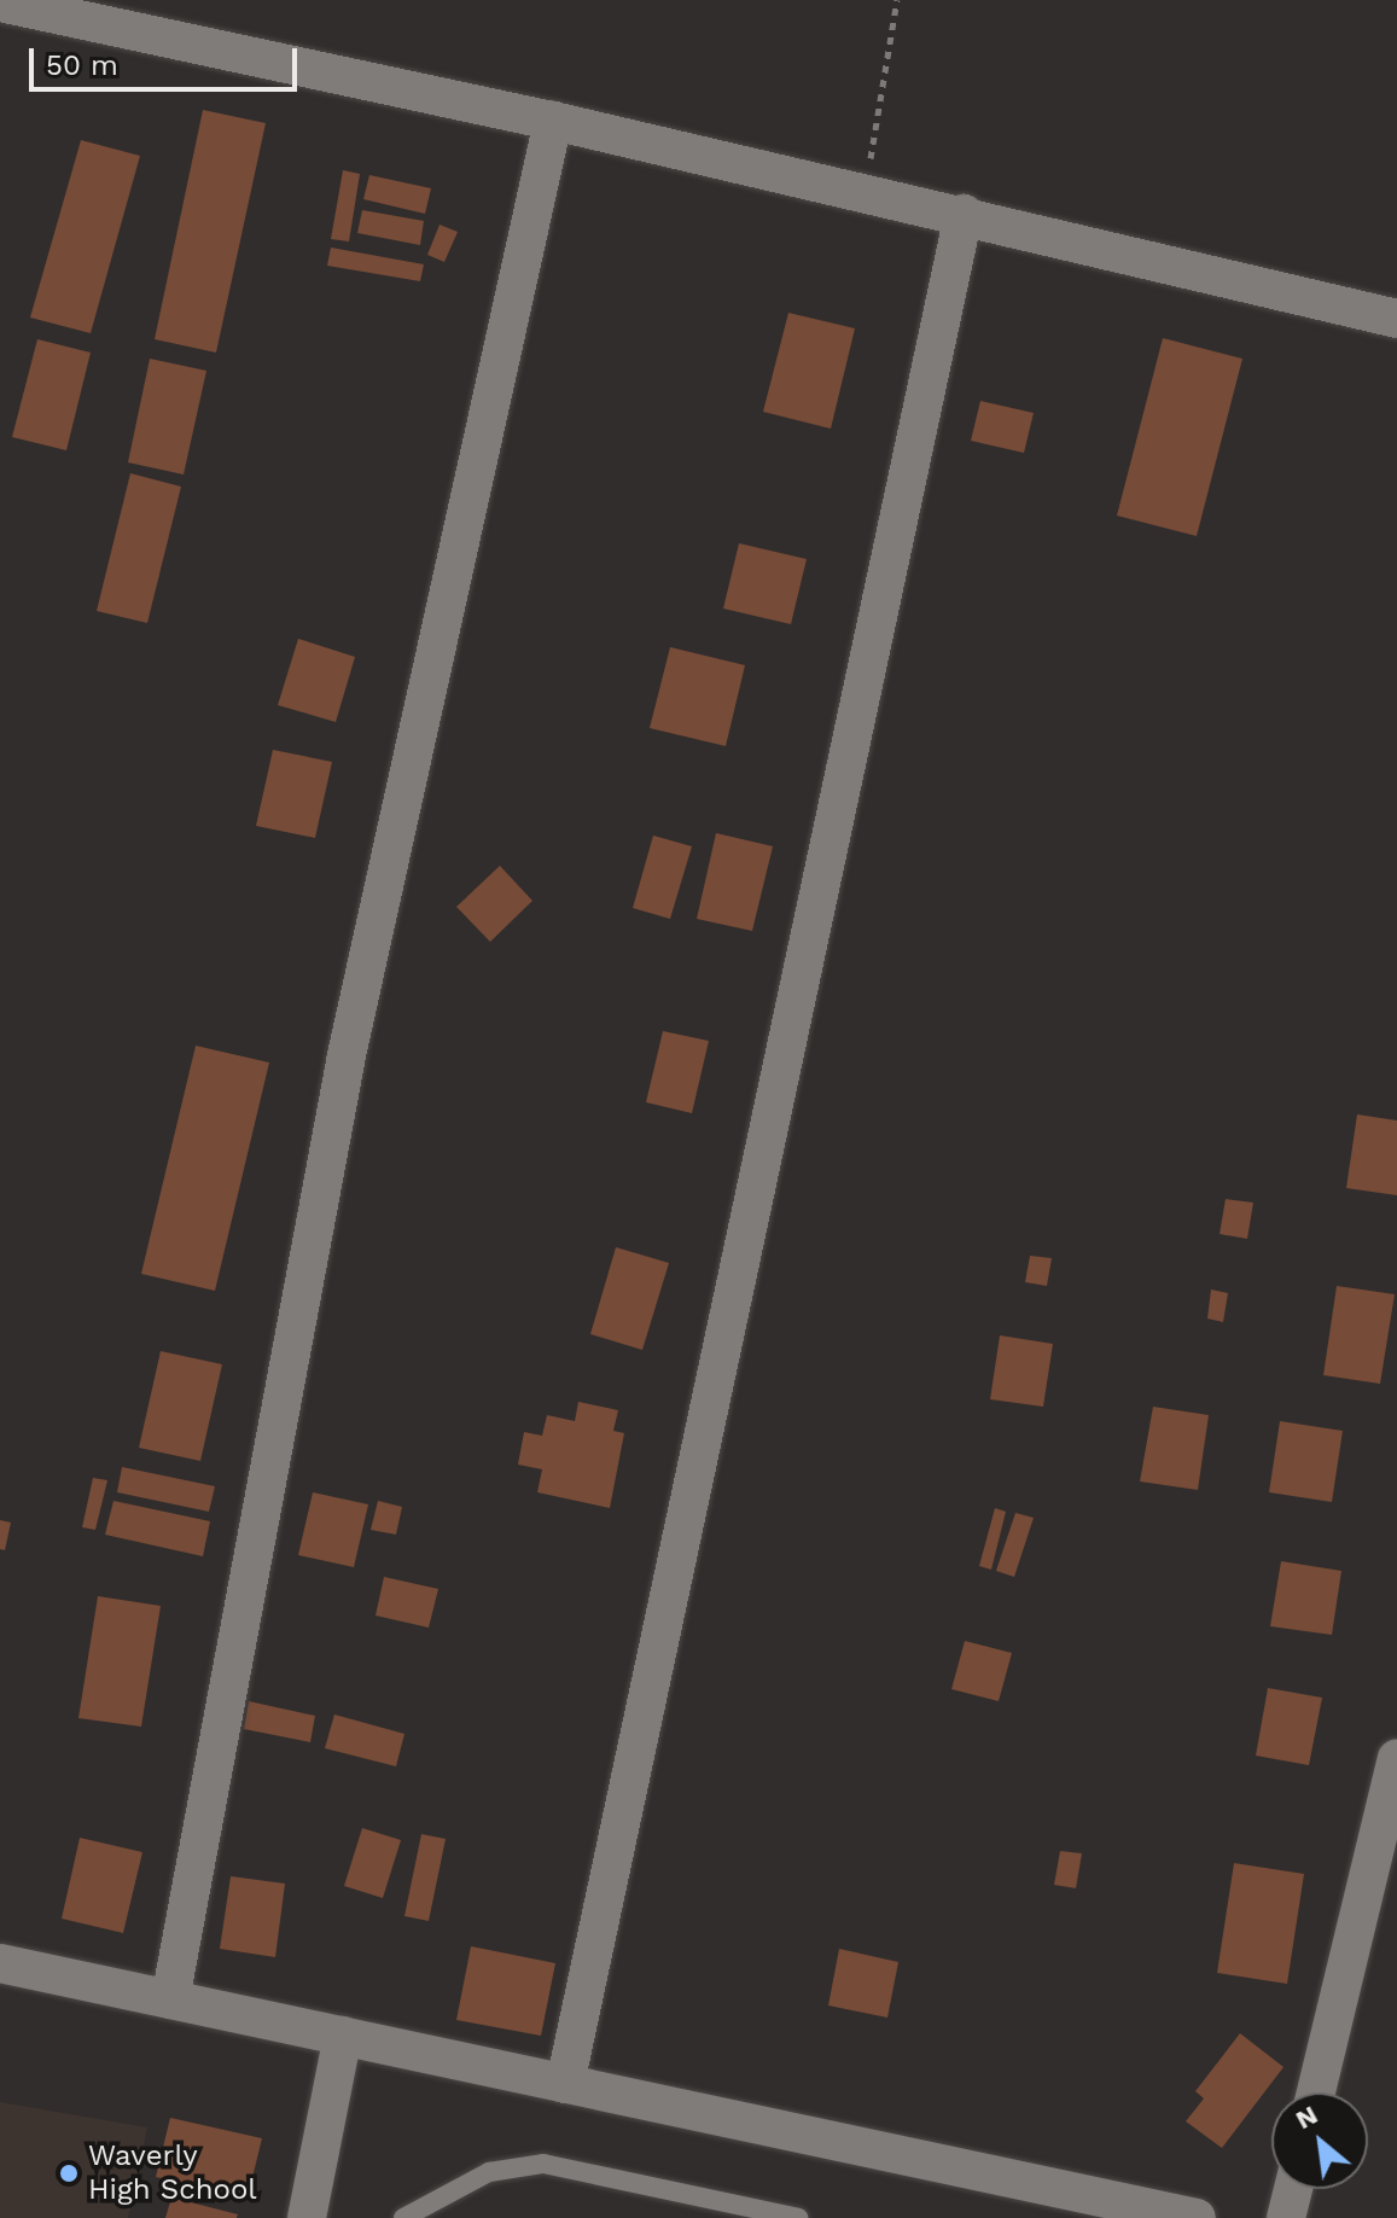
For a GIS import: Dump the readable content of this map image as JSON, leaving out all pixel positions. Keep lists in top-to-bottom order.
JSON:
{
  "places": ["Waverly High School"],
  "scale_bar": "50 m",
  "north": "top left"
}
